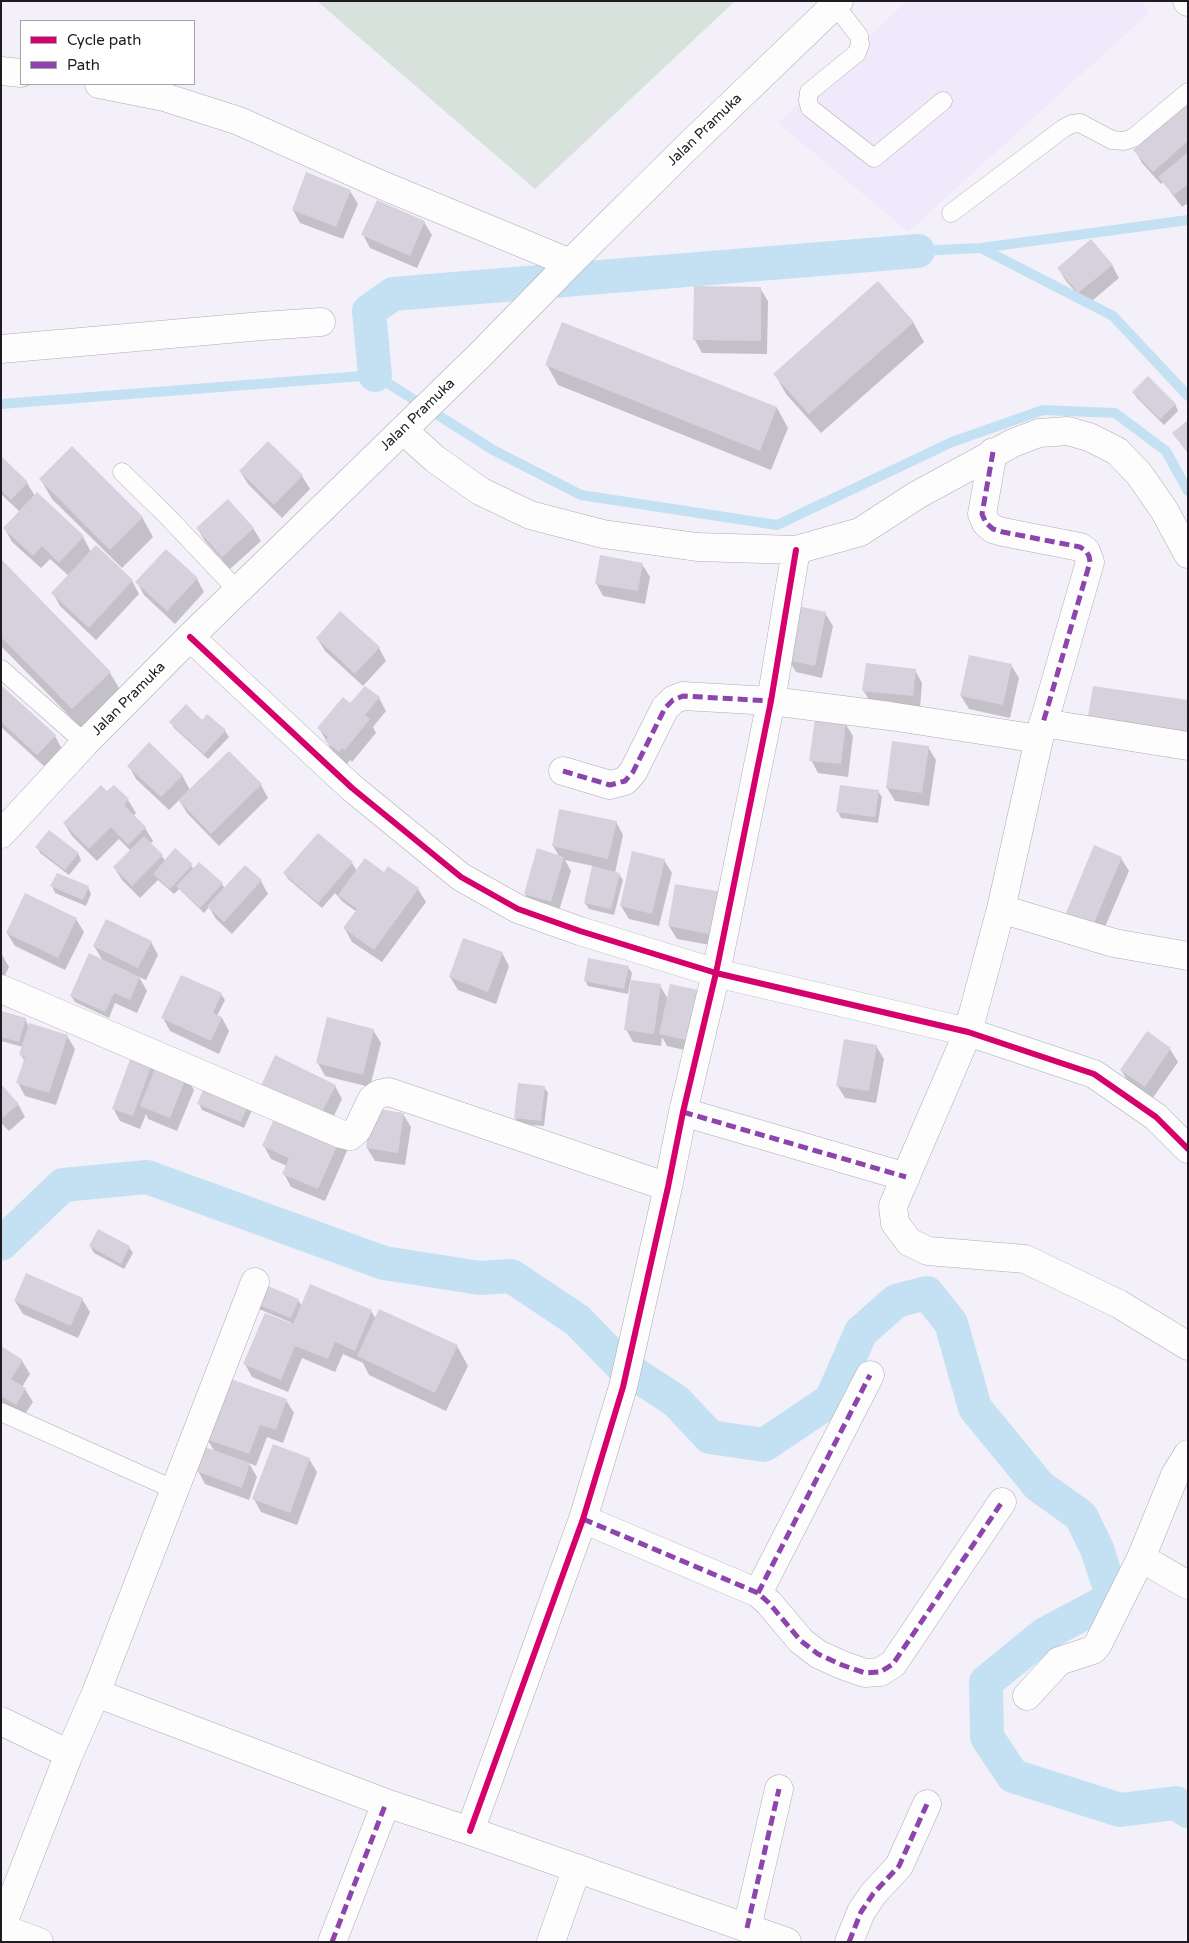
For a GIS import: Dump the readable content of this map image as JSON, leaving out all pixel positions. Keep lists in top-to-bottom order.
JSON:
{
  "streets": {
    "street": ["Jalan Pramuka"]
  },
  "legend": ["Cycle path", "Path"]
}
